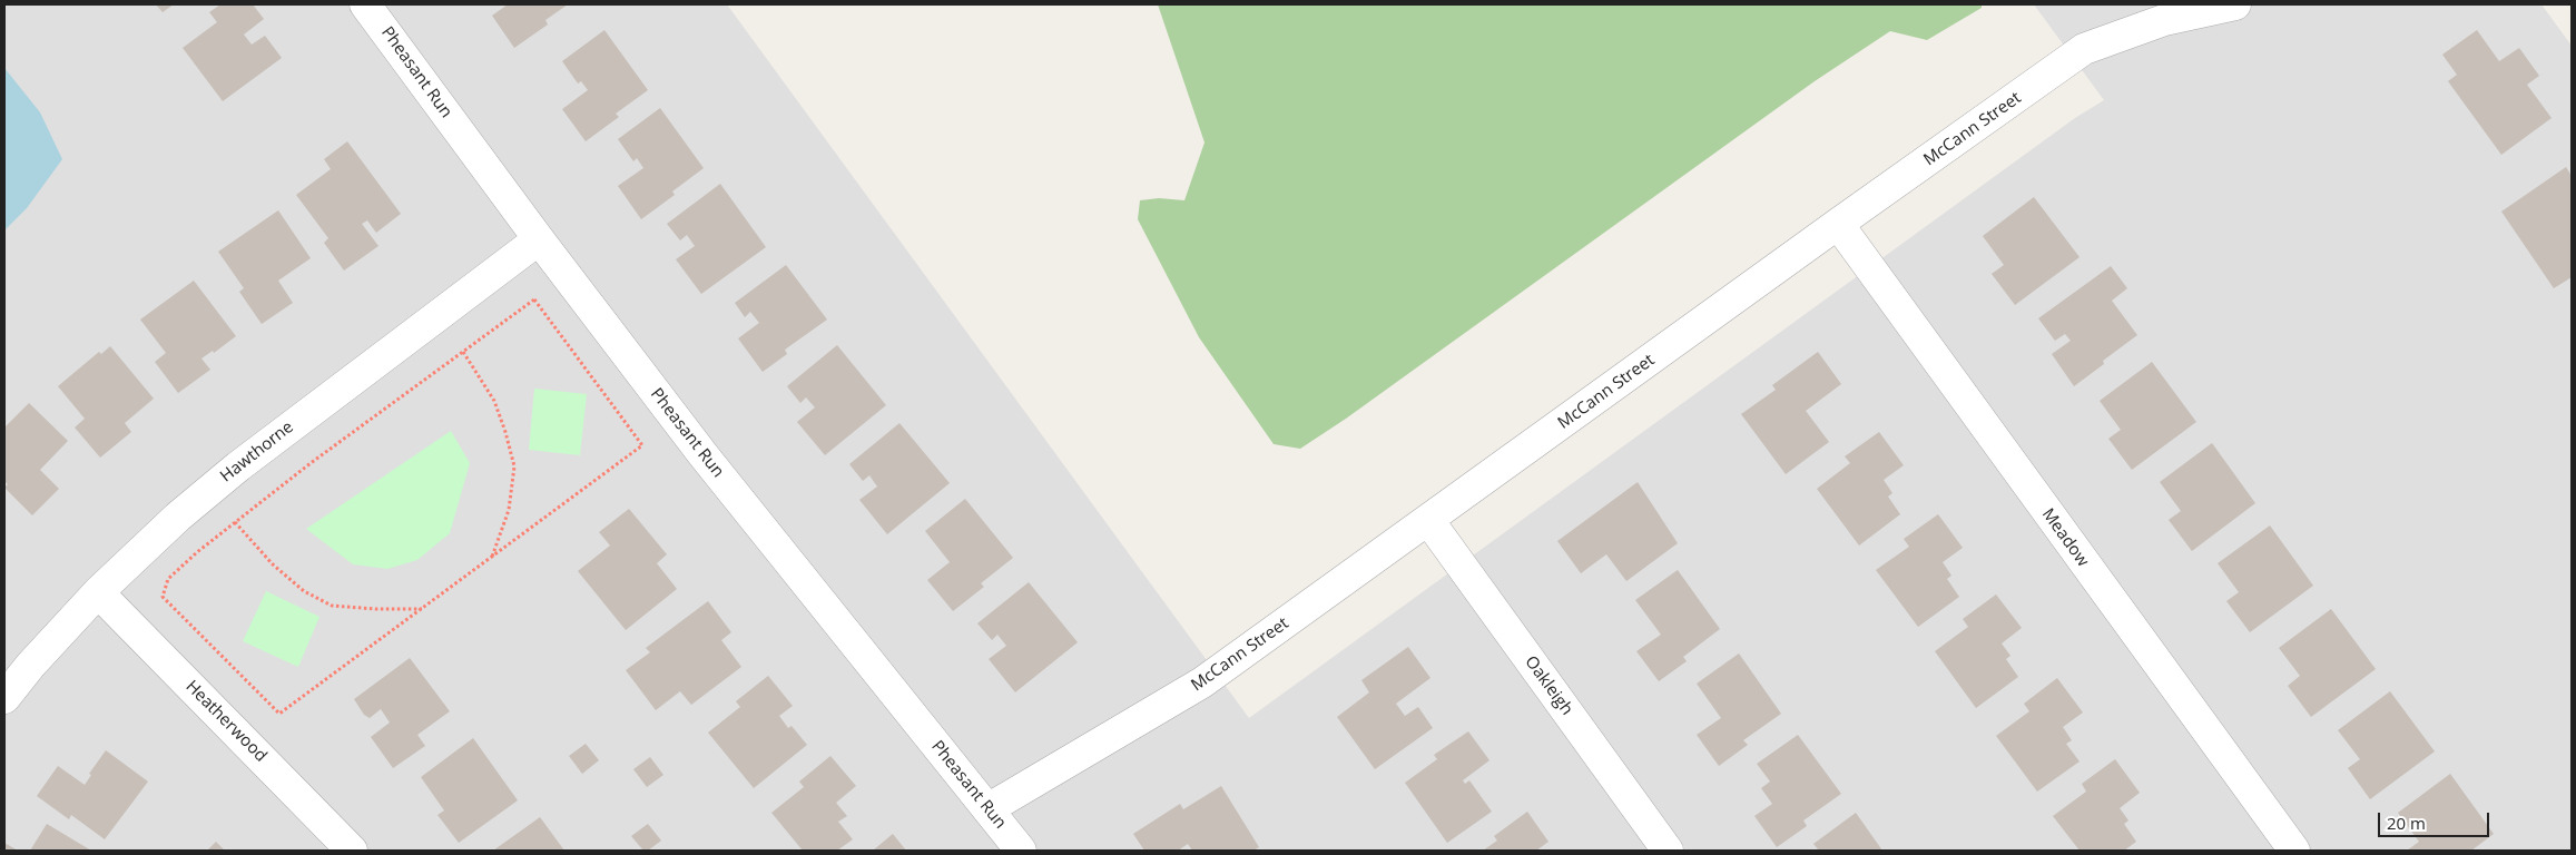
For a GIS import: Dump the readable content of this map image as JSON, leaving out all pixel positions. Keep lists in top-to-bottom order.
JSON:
{
  "streets": {
    "street": [
      "Pheasant Run",
      "McCann Street",
      "Hawthorne",
      "Meadow",
      "Oakleigh",
      "Heatherwood"
    ]
  },
  "crossings": [
    ["Pheasant Run", "McCann Street"],
    ["Pheasant Run", "Hawthorne"],
    ["McCann Street", "Meadow"],
    ["McCann Street", "Oakleigh"],
    ["Hawthorne", "Heatherwood"]
  ],
  "scale_bar": "20 m"
}
